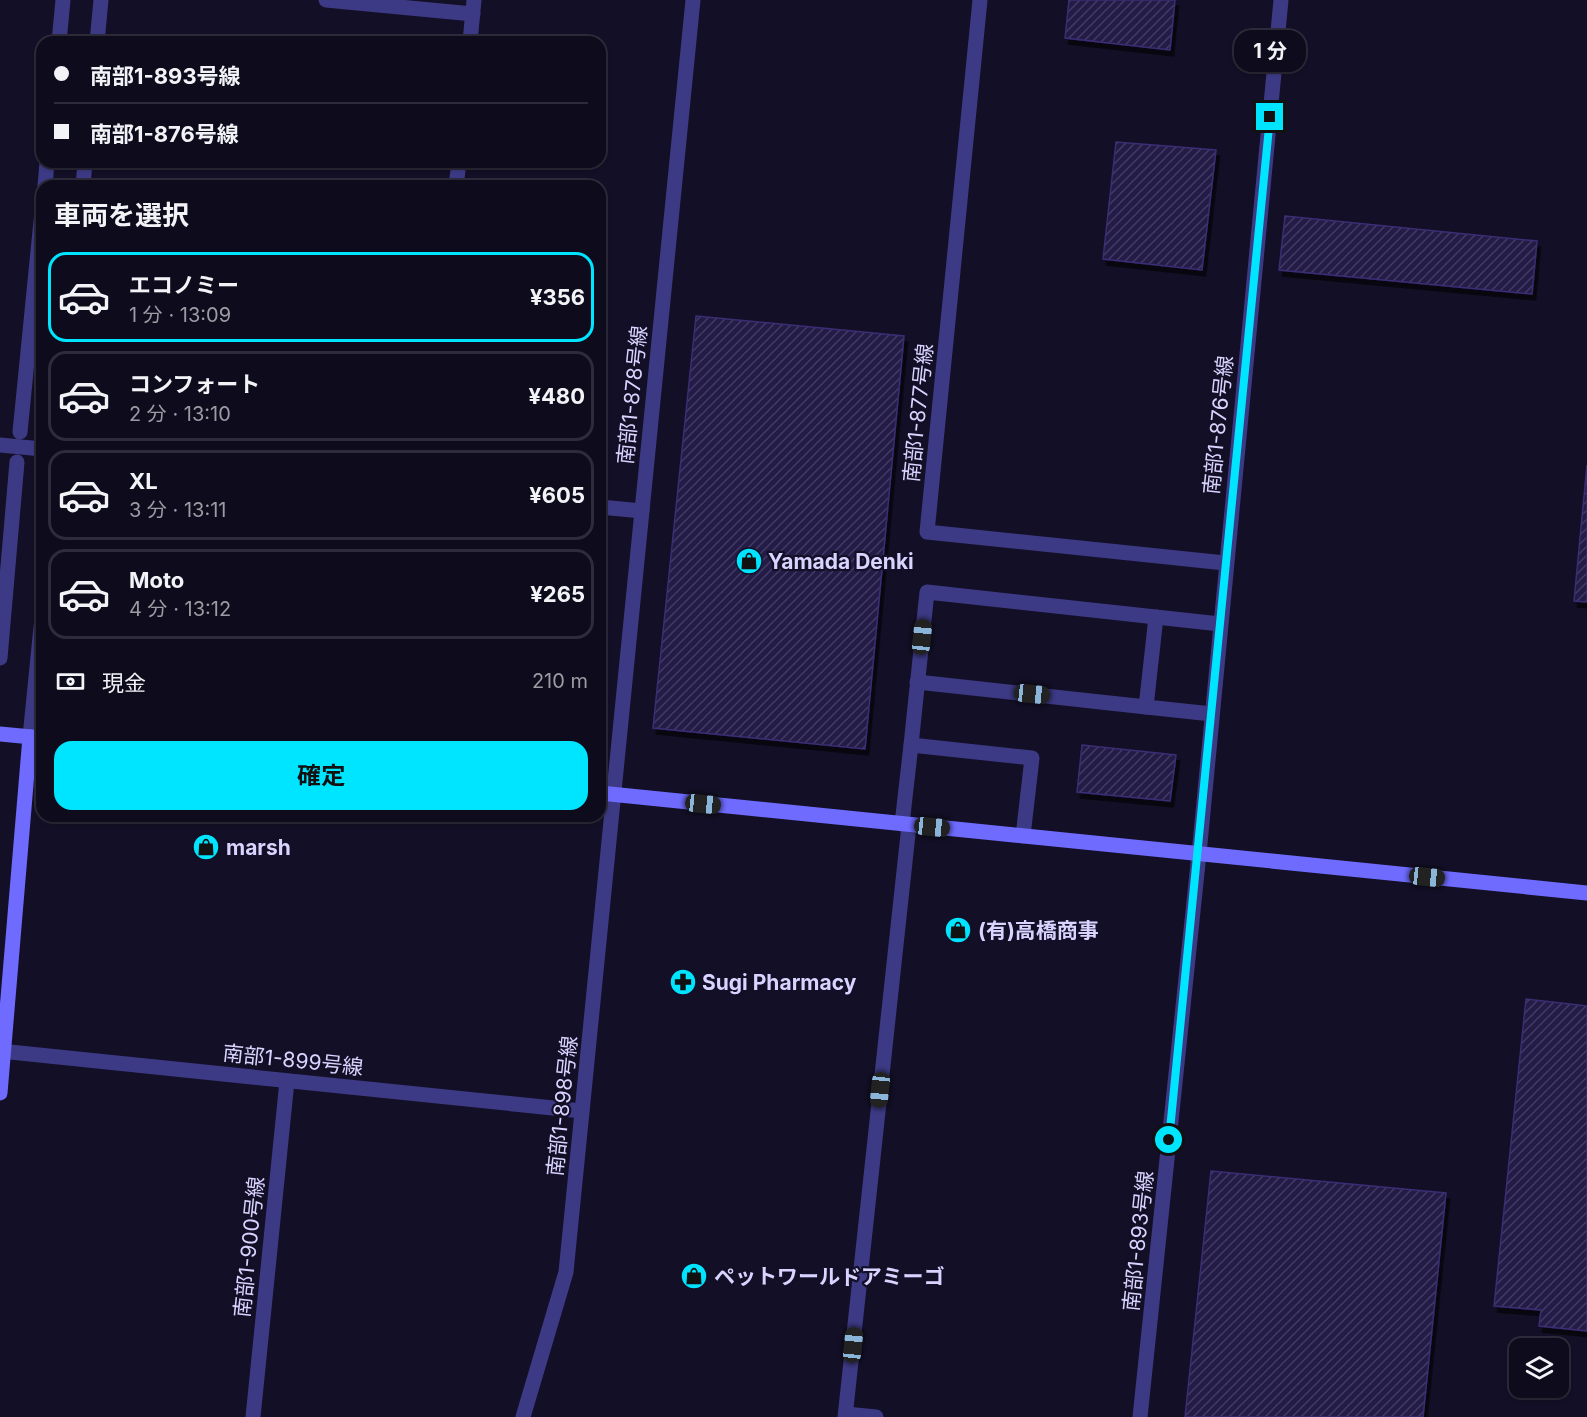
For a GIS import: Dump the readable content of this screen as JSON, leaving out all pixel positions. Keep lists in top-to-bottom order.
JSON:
{
  "streets": {
    "street": [
      "南部1-878号線",
      "南部1-877号線",
      "南部1-876号線",
      "南部1-899号線",
      "南部1-898号線",
      "南部1-893号線",
      "南部1-900号線"
    ]
  },
  "crossings": [
    ["南部1-877号線", "南部1-876号線"],
    ["南部1-876号線", "南部1-893号線"],
    ["南部1-899号線", "南部1-898号線"],
    ["南部1-899号線", "南部1-900号線"]
  ],
  "places": {
    "shop": [
      "Yamada Denki",
      "marsh",
      "(有)高橋商事",
      "ペットワールドアミーゴ"
    ],
    "pharmacy": ["Sugi Pharmacy"]
  },
  "page": {
    "bubble": "1 分",
    "banner": ["南部1-893号線", "南部1-876号線"],
    "heading": "車両を選択",
    "list": [
      {
        "name": "エコノミー",
        "note": "1 分 · 13:09",
        "value": "¥356"
      },
      {
        "name": "コンフォート",
        "note": "2 分 · 13:10",
        "value": "¥480"
      },
      {
        "name": "XL",
        "note": "3 分 · 13:11",
        "value": "¥605"
      },
      {
        "name": "Moto",
        "note": "4 分 · 13:12",
        "value": "¥265"
      }
    ],
    "pay": ["現金", "210 m"],
    "buttons": "確定"
  }
}
